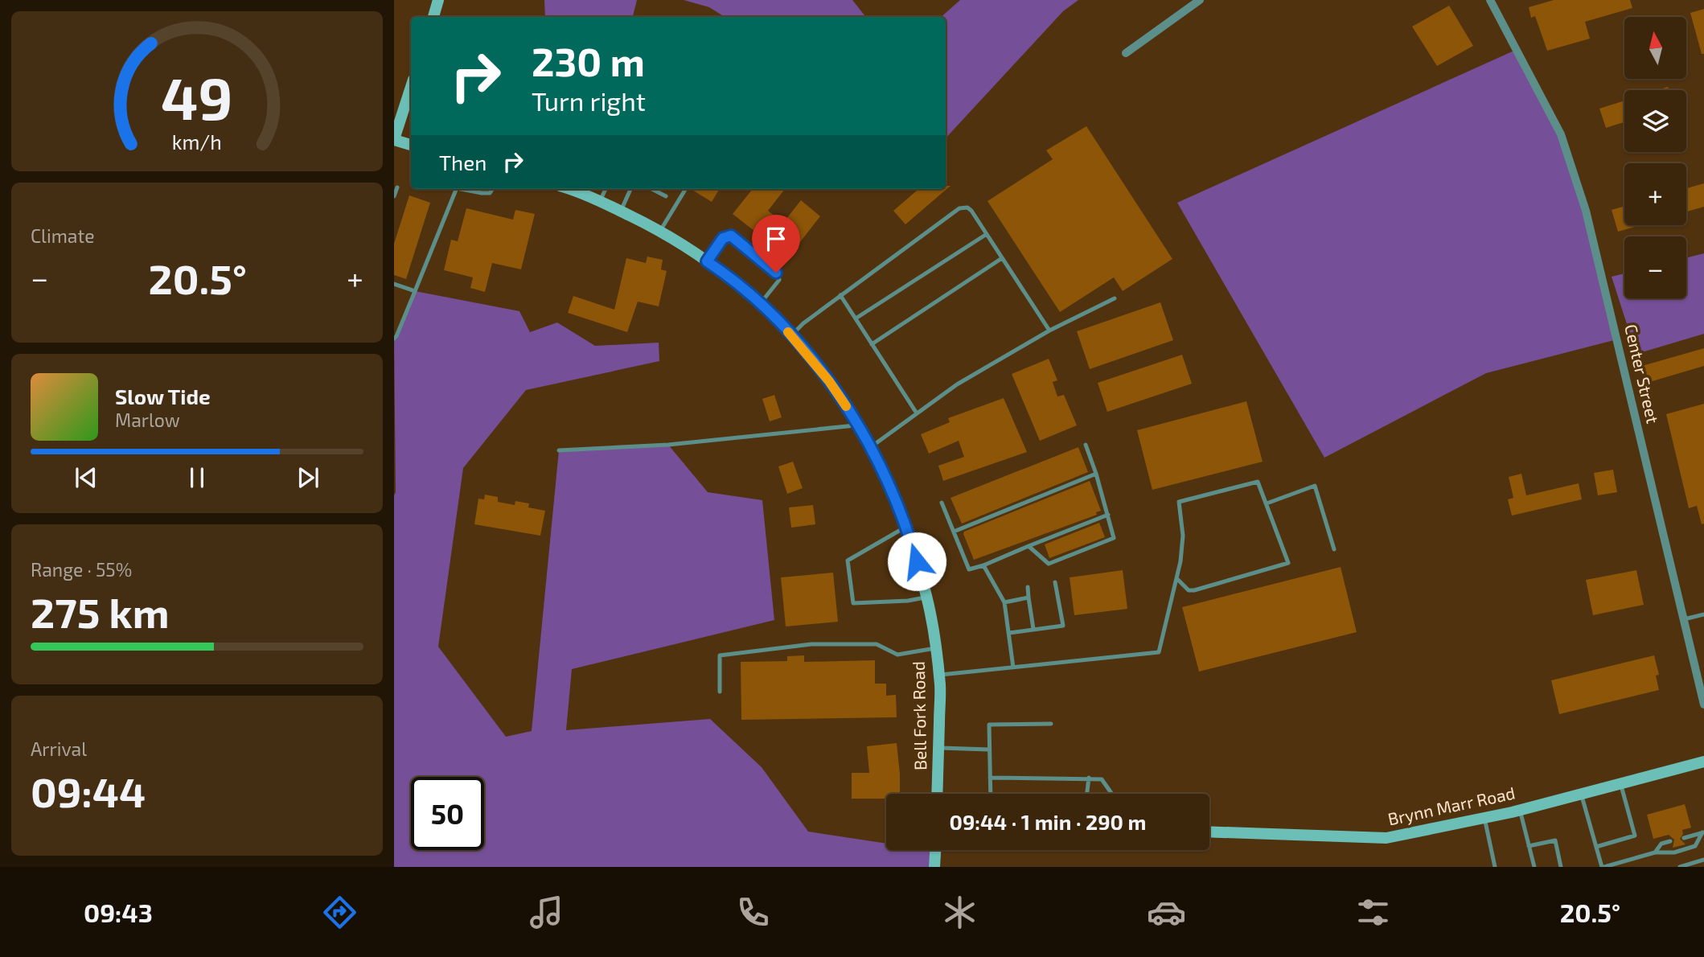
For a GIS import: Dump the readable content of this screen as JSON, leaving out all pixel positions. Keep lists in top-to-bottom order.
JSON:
{
  "streets": {
    "main road": ["Bell Fork Road", "Brynn Marr Road"],
    "street": ["Center Street"]
  },
  "north": "top",
  "page": {
    "map_buttons": ["+", "−"],
    "turn": ["230 m", "Turn right"],
    "then": "Then",
    "tile": [
      "Climate",
      ["Range · 55%", "275 km"],
      ["Arrival", "09:44"]
    ],
    "heat": ["−", "20.5°", "+"],
    "song": ["Slow Tide", "Marlow"],
    "limit": "50",
    "trip": "09:44 · 1 min · 290 m",
    "tabs": ["09:43", "20.5°"],
    "gauge": ["49", "km/h"]
  }
}
